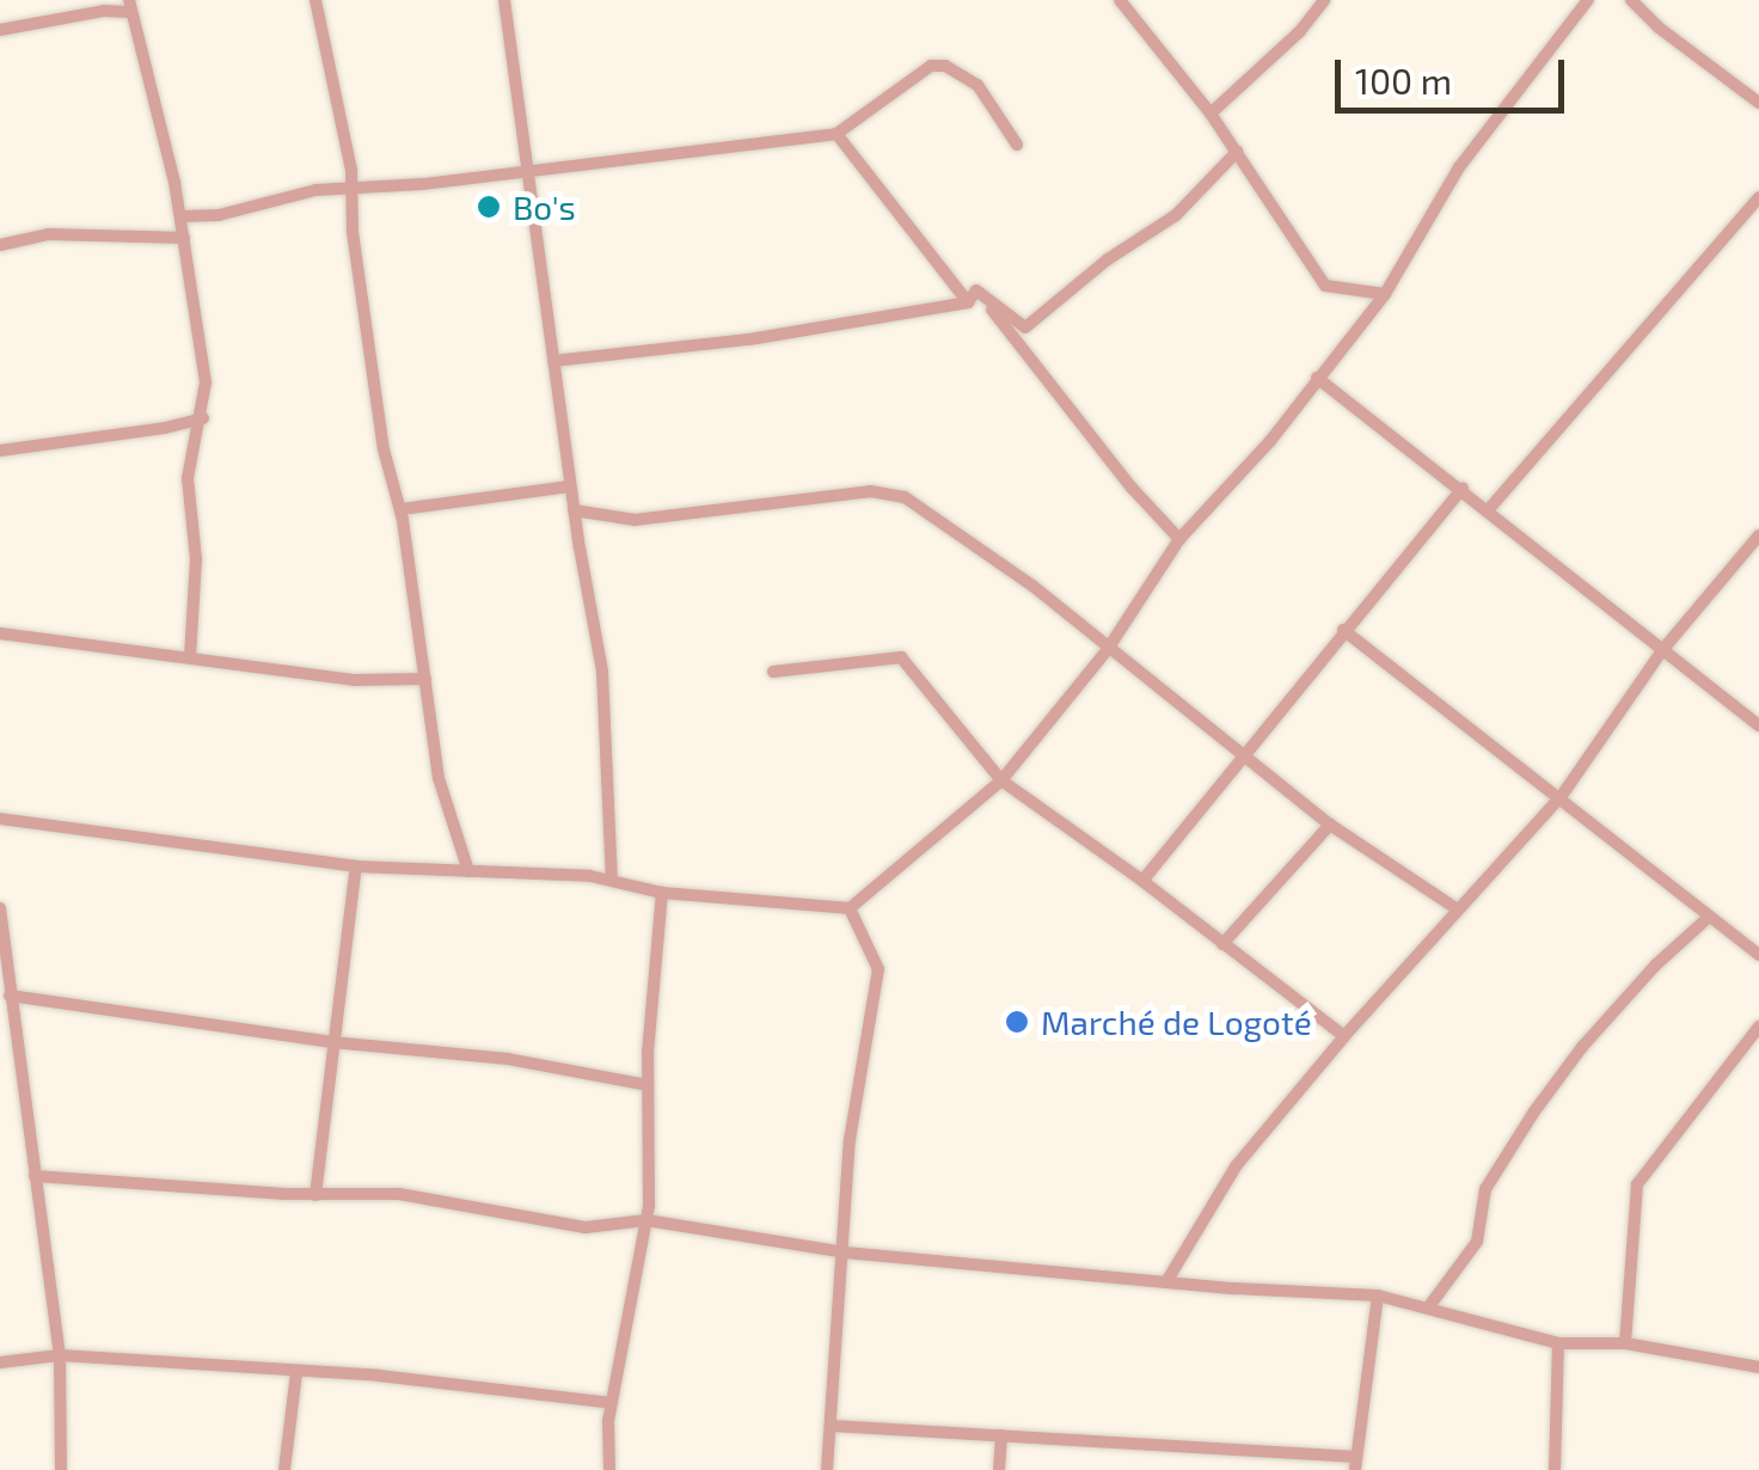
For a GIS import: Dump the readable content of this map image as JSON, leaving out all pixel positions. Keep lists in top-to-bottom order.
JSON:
{
  "places": ["Bo's", "Marché de Logoté"],
  "scale_bar": "100 m"
}
